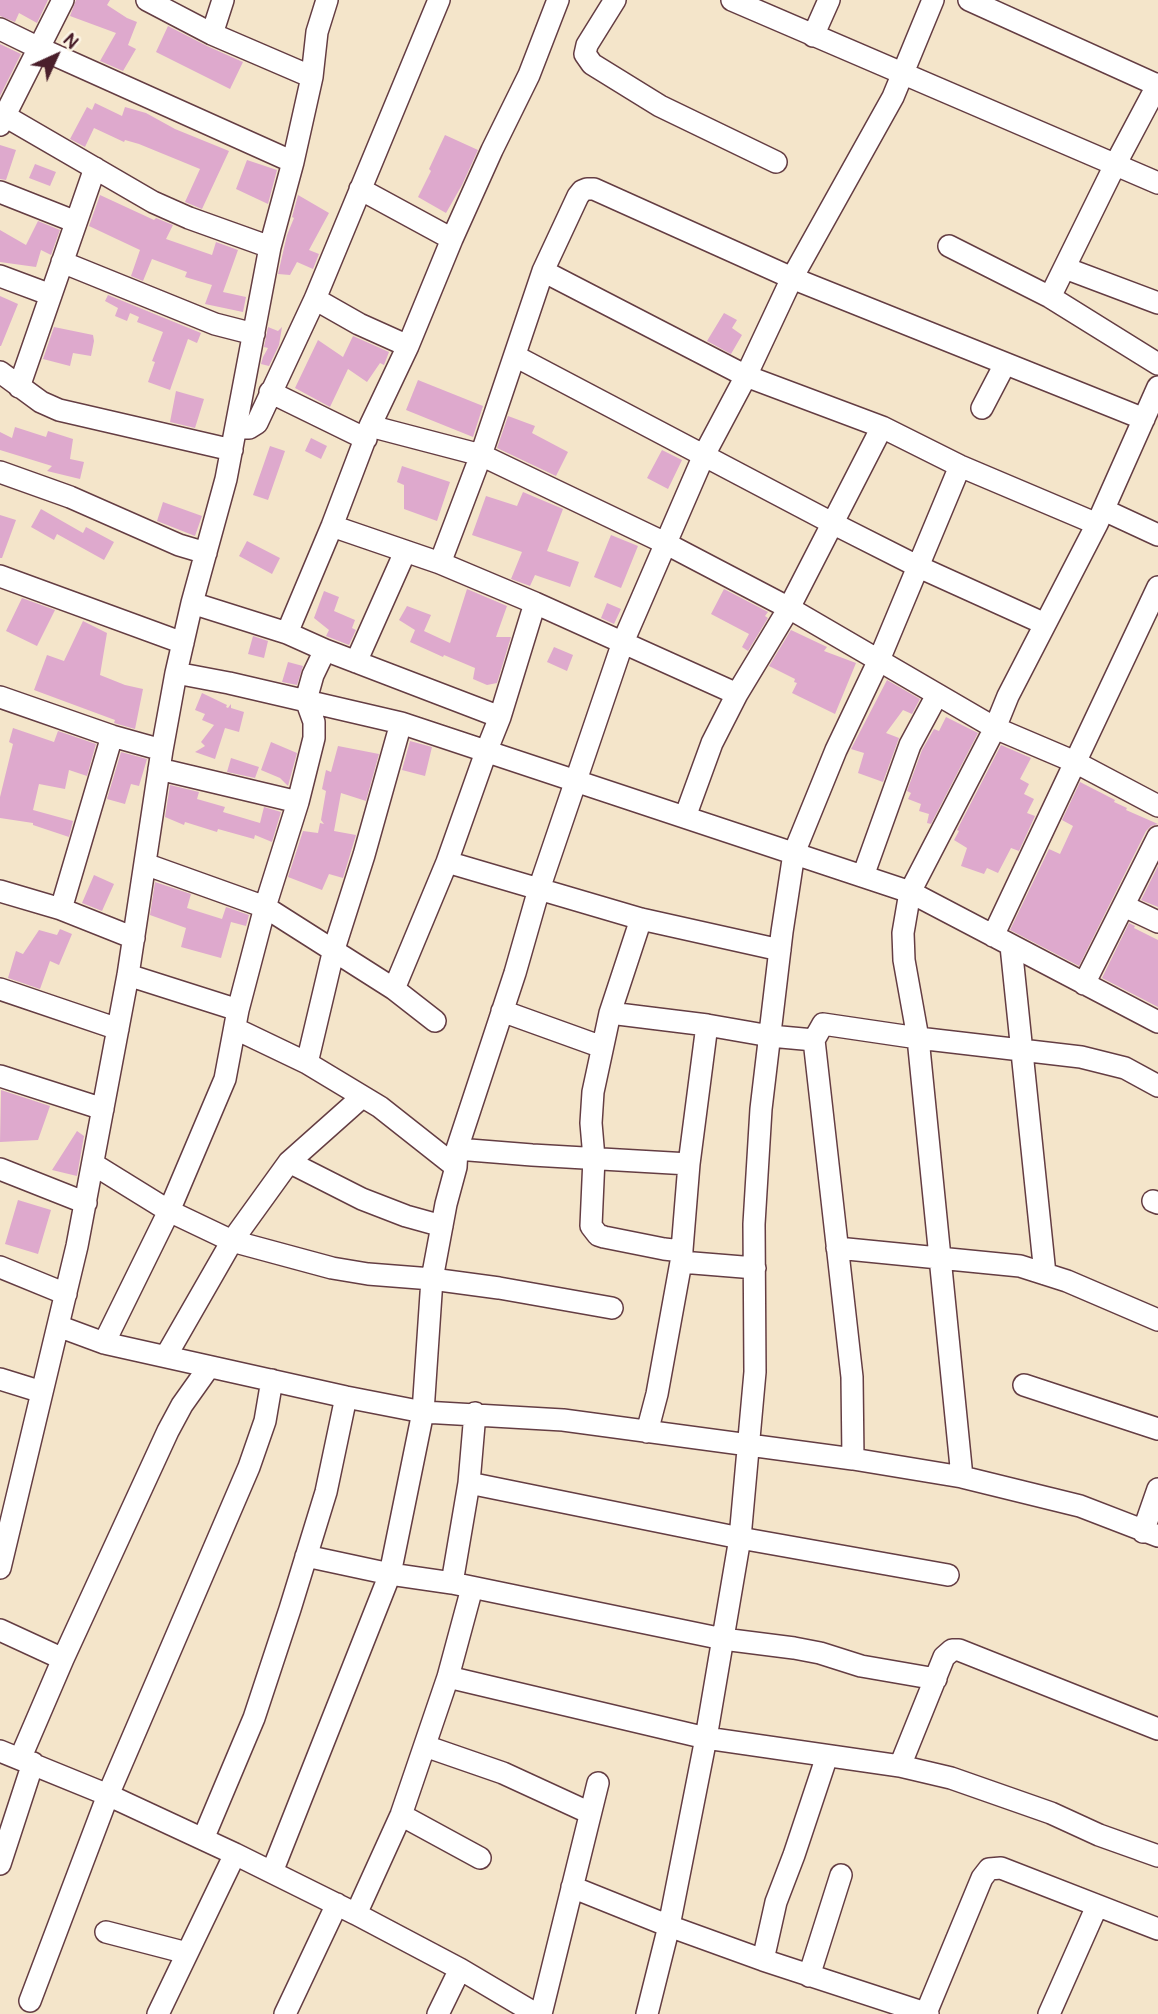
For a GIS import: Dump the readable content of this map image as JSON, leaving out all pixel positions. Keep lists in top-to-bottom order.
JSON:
{
  "north": "top right"
}
